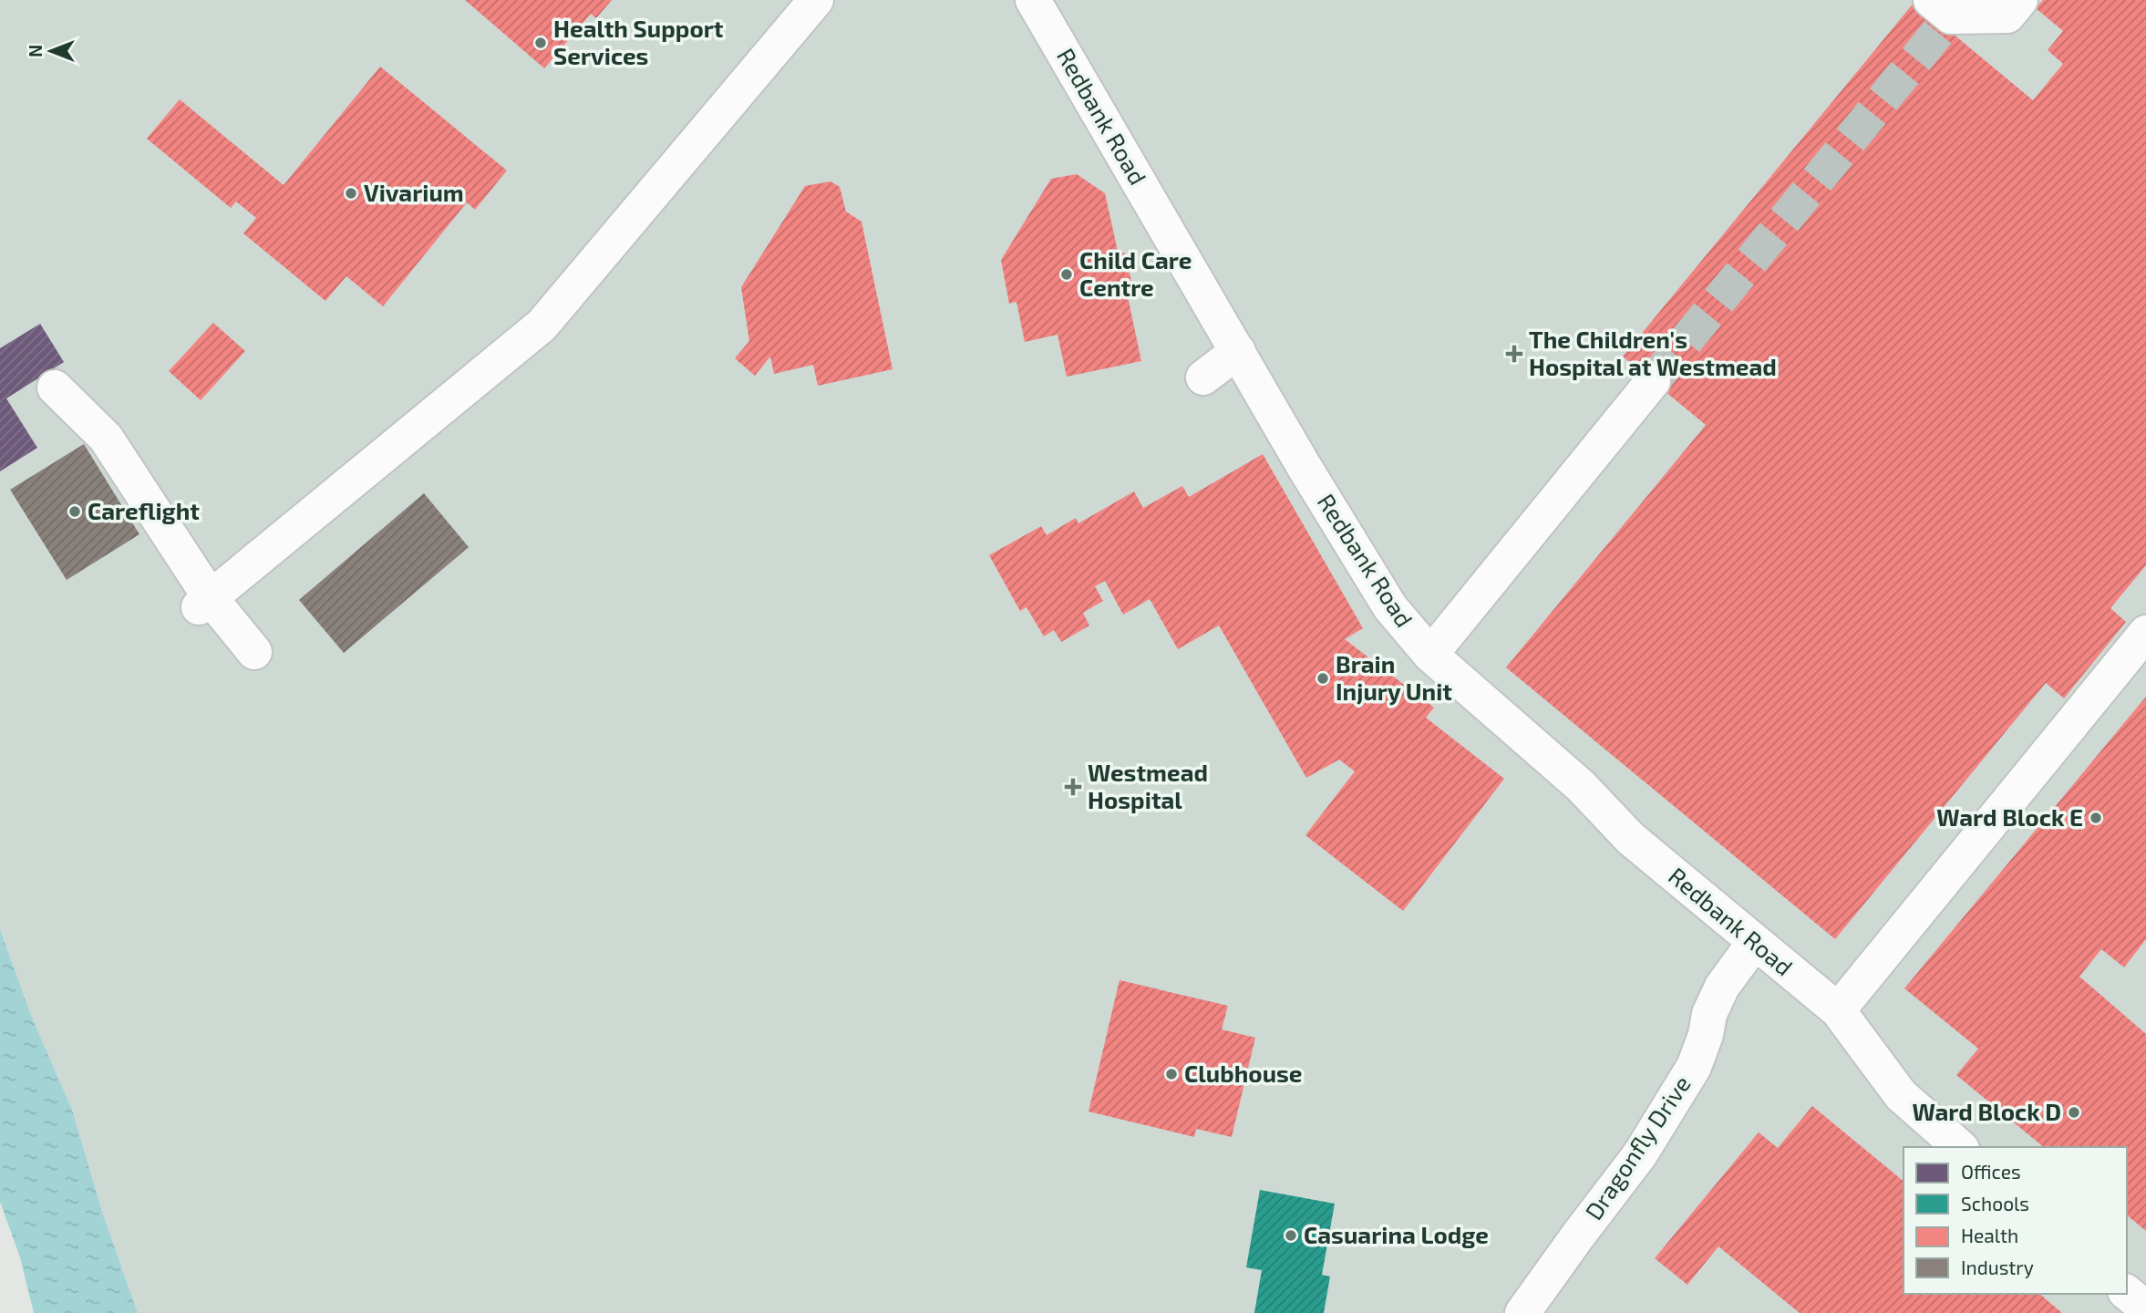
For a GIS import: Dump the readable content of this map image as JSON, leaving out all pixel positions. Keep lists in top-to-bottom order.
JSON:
{
  "streets": {
    "street": ["Redbank Road", "Dragonfly Drive"]
  },
  "crossings": [
    ["Redbank Road", "Dragonfly Drive"]
  ],
  "places": {
    "other": [
      "Health Support Services",
      "Vivarium",
      "Child Care Centre",
      "Careflight",
      "Brain Injury Unit",
      "Ward Block E",
      "Clubhouse",
      "Ward Block D",
      "Casuarina Lodge"
    ],
    "health": ["The Children's Hospital at Westmead", "Westmead Hospital"]
  },
  "legend": [
    "Offices",
    "Schools",
    "Health",
    "Industry"
  ],
  "north": "left"
}
